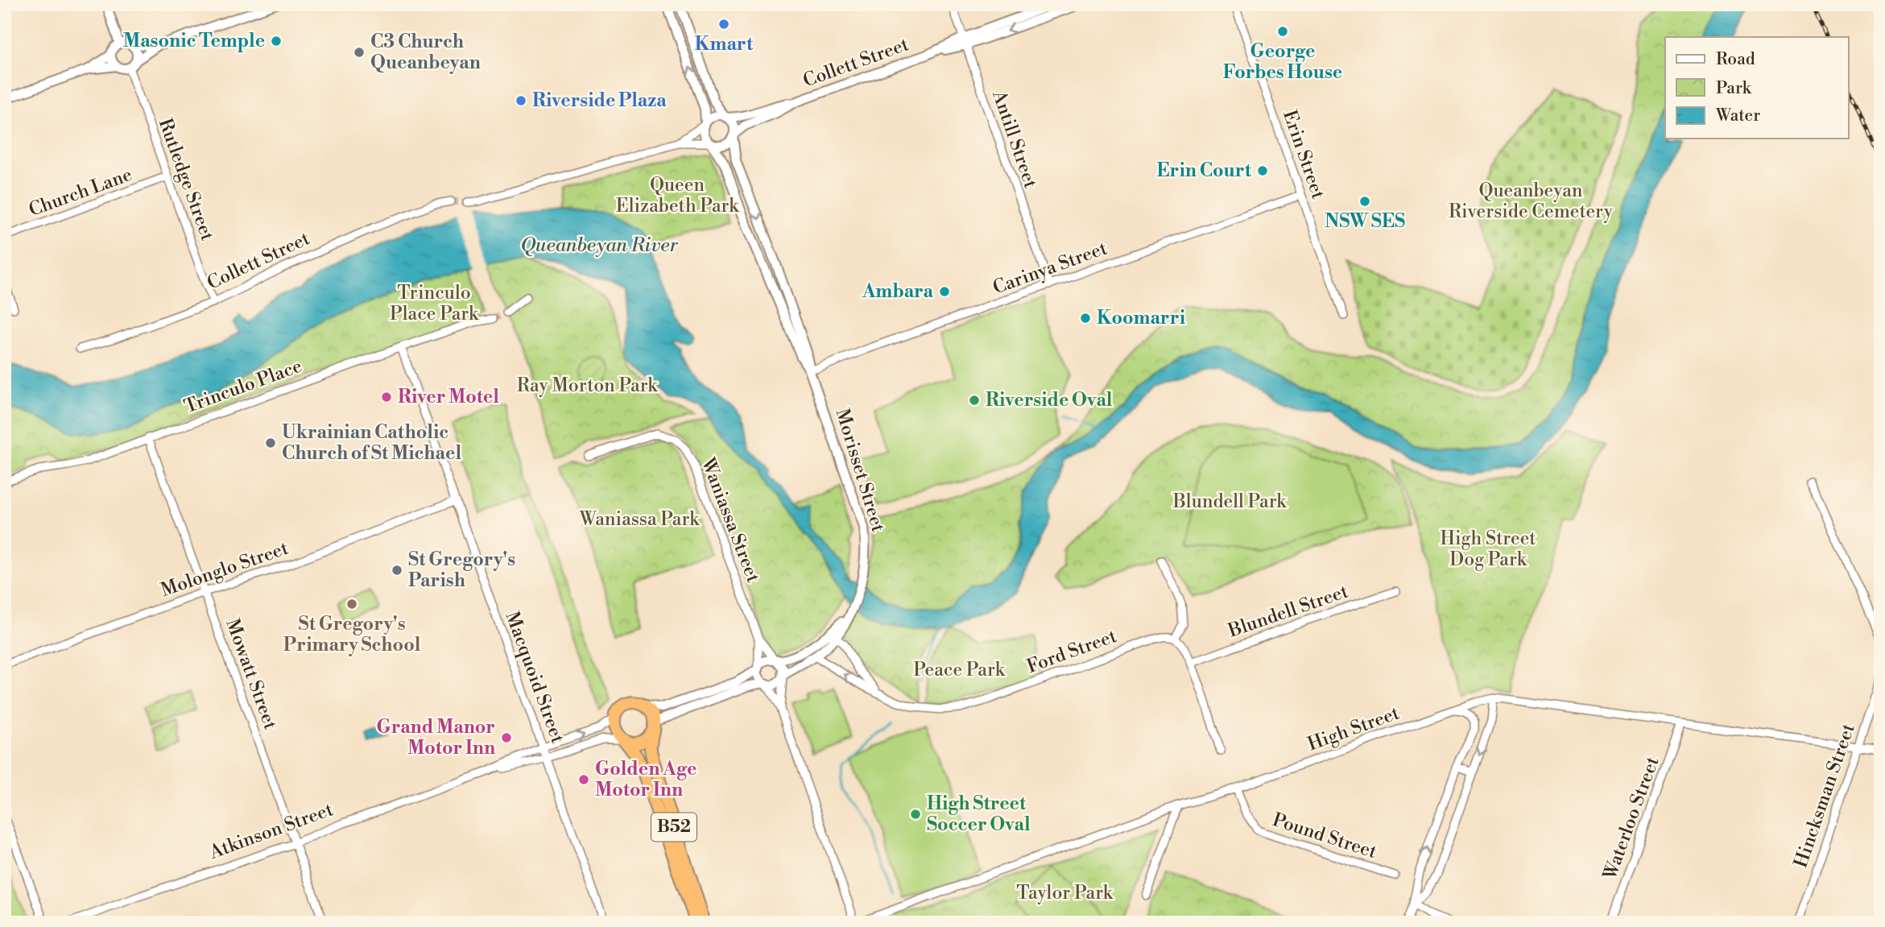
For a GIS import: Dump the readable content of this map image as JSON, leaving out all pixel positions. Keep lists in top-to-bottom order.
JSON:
{
  "streets": {
    "highway": ["B52"],
    "street": [
      "Collett Street",
      "Antill Street",
      "Erin Street",
      "Rutledge Street",
      "Church Lane",
      "Carinya Street",
      "Trinculo Place",
      "Morisset Street",
      "Waniassa Street",
      "Molonglo Street",
      "Blundell Street",
      "Ford Street",
      "Mowatt Street",
      "Macquoid Street",
      "High Street",
      "Hincksman Street",
      "Waterloo Street",
      "Atkinson Street",
      "Pound Street"
    ]
  },
  "crossings": [
    ["Collett Street", "Antill Street"],
    ["Collett Street", "Rutledge Street"],
    ["Collett Street", "Morisset Street"],
    ["Antill Street", "Carinya Street"],
    ["Erin Street", "Carinya Street"],
    ["Rutledge Street", "Church Lane"],
    ["Carinya Street", "Morisset Street"],
    ["Trinculo Place", "Mowatt Street"],
    ["Trinculo Place", "Macquoid Street"],
    ["Morisset Street", "Ford Street"],
    ["Molonglo Street", "Mowatt Street"],
    ["Molonglo Street", "Macquoid Street"],
    ["Mowatt Street", "Atkinson Street"],
    ["Macquoid Street", "Atkinson Street"],
    ["High Street", "Hincksman Street"],
    ["High Street", "Waterloo Street"],
    ["High Street", "Pound Street"],
    ["B52", "Atkinson Street"]
  ],
  "water": ["Queanbeyan River"],
  "parks": [
    "Queen Elizabeth Park",
    "Queanbeyan Riverside Cemetery",
    "Trinculo Place Park",
    "Ray Morton Park",
    "Blundell Park",
    "Waniassa Park",
    "High Street Dog Park",
    "Peace Park",
    "Taylor Park"
  ],
  "places": [
    "Kmart",
    "George Forbes House",
    "Masonic Temple",
    "C3 Church Queanbeyan",
    "Riverside Plaza",
    "Erin Court",
    "NSW SES",
    "Ambara",
    "Koomarri",
    "River Motel",
    "Riverside Oval",
    "Ukrainian Catholic Church of St Michael",
    "St Gregory's Parish",
    "St Gregory's Primary School",
    "Grand Manor Motor Inn",
    "Golden Age Motor Inn",
    "High Street Soccer Oval"
  ],
  "legend": ["Road", "Park", "Water"]
}
